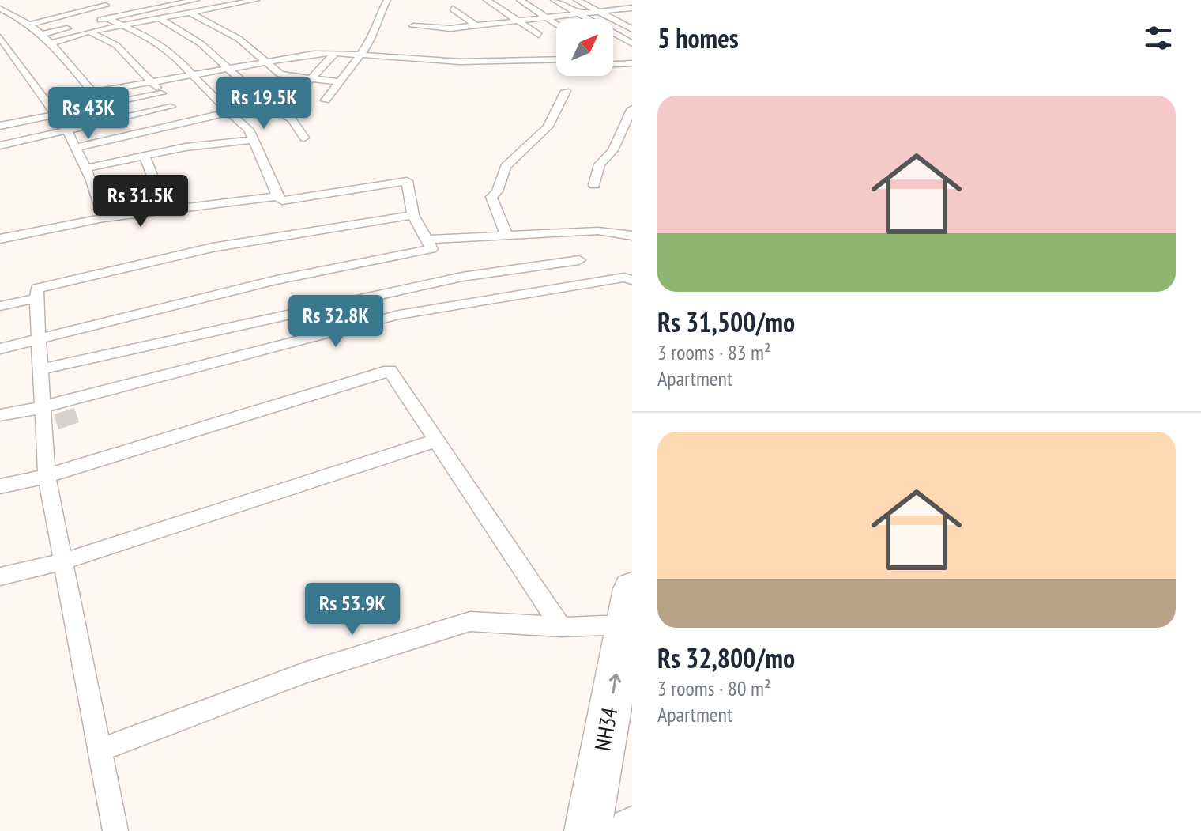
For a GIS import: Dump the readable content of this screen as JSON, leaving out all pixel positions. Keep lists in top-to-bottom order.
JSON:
{
  "streets": {
    "highway": ["NH34"]
  },
  "one_way": ["NH34"],
  "north": "top right",
  "page": {
    "heading": "5 homes",
    "list": [
      {
        "name": "Rs 31,500/mo",
        "note": "3 rooms · 83 m² · Apartment"
      },
      {
        "name": "Rs 32,800/mo",
        "note": "3 rooms · 80 m² · Apartment"
      }
    ],
    "price": [
      "Rs 19.5K",
      "Rs 43K",
      "Rs 31.5K",
      "Rs 32.8K",
      "Rs 53.9K"
    ]
  }
}
